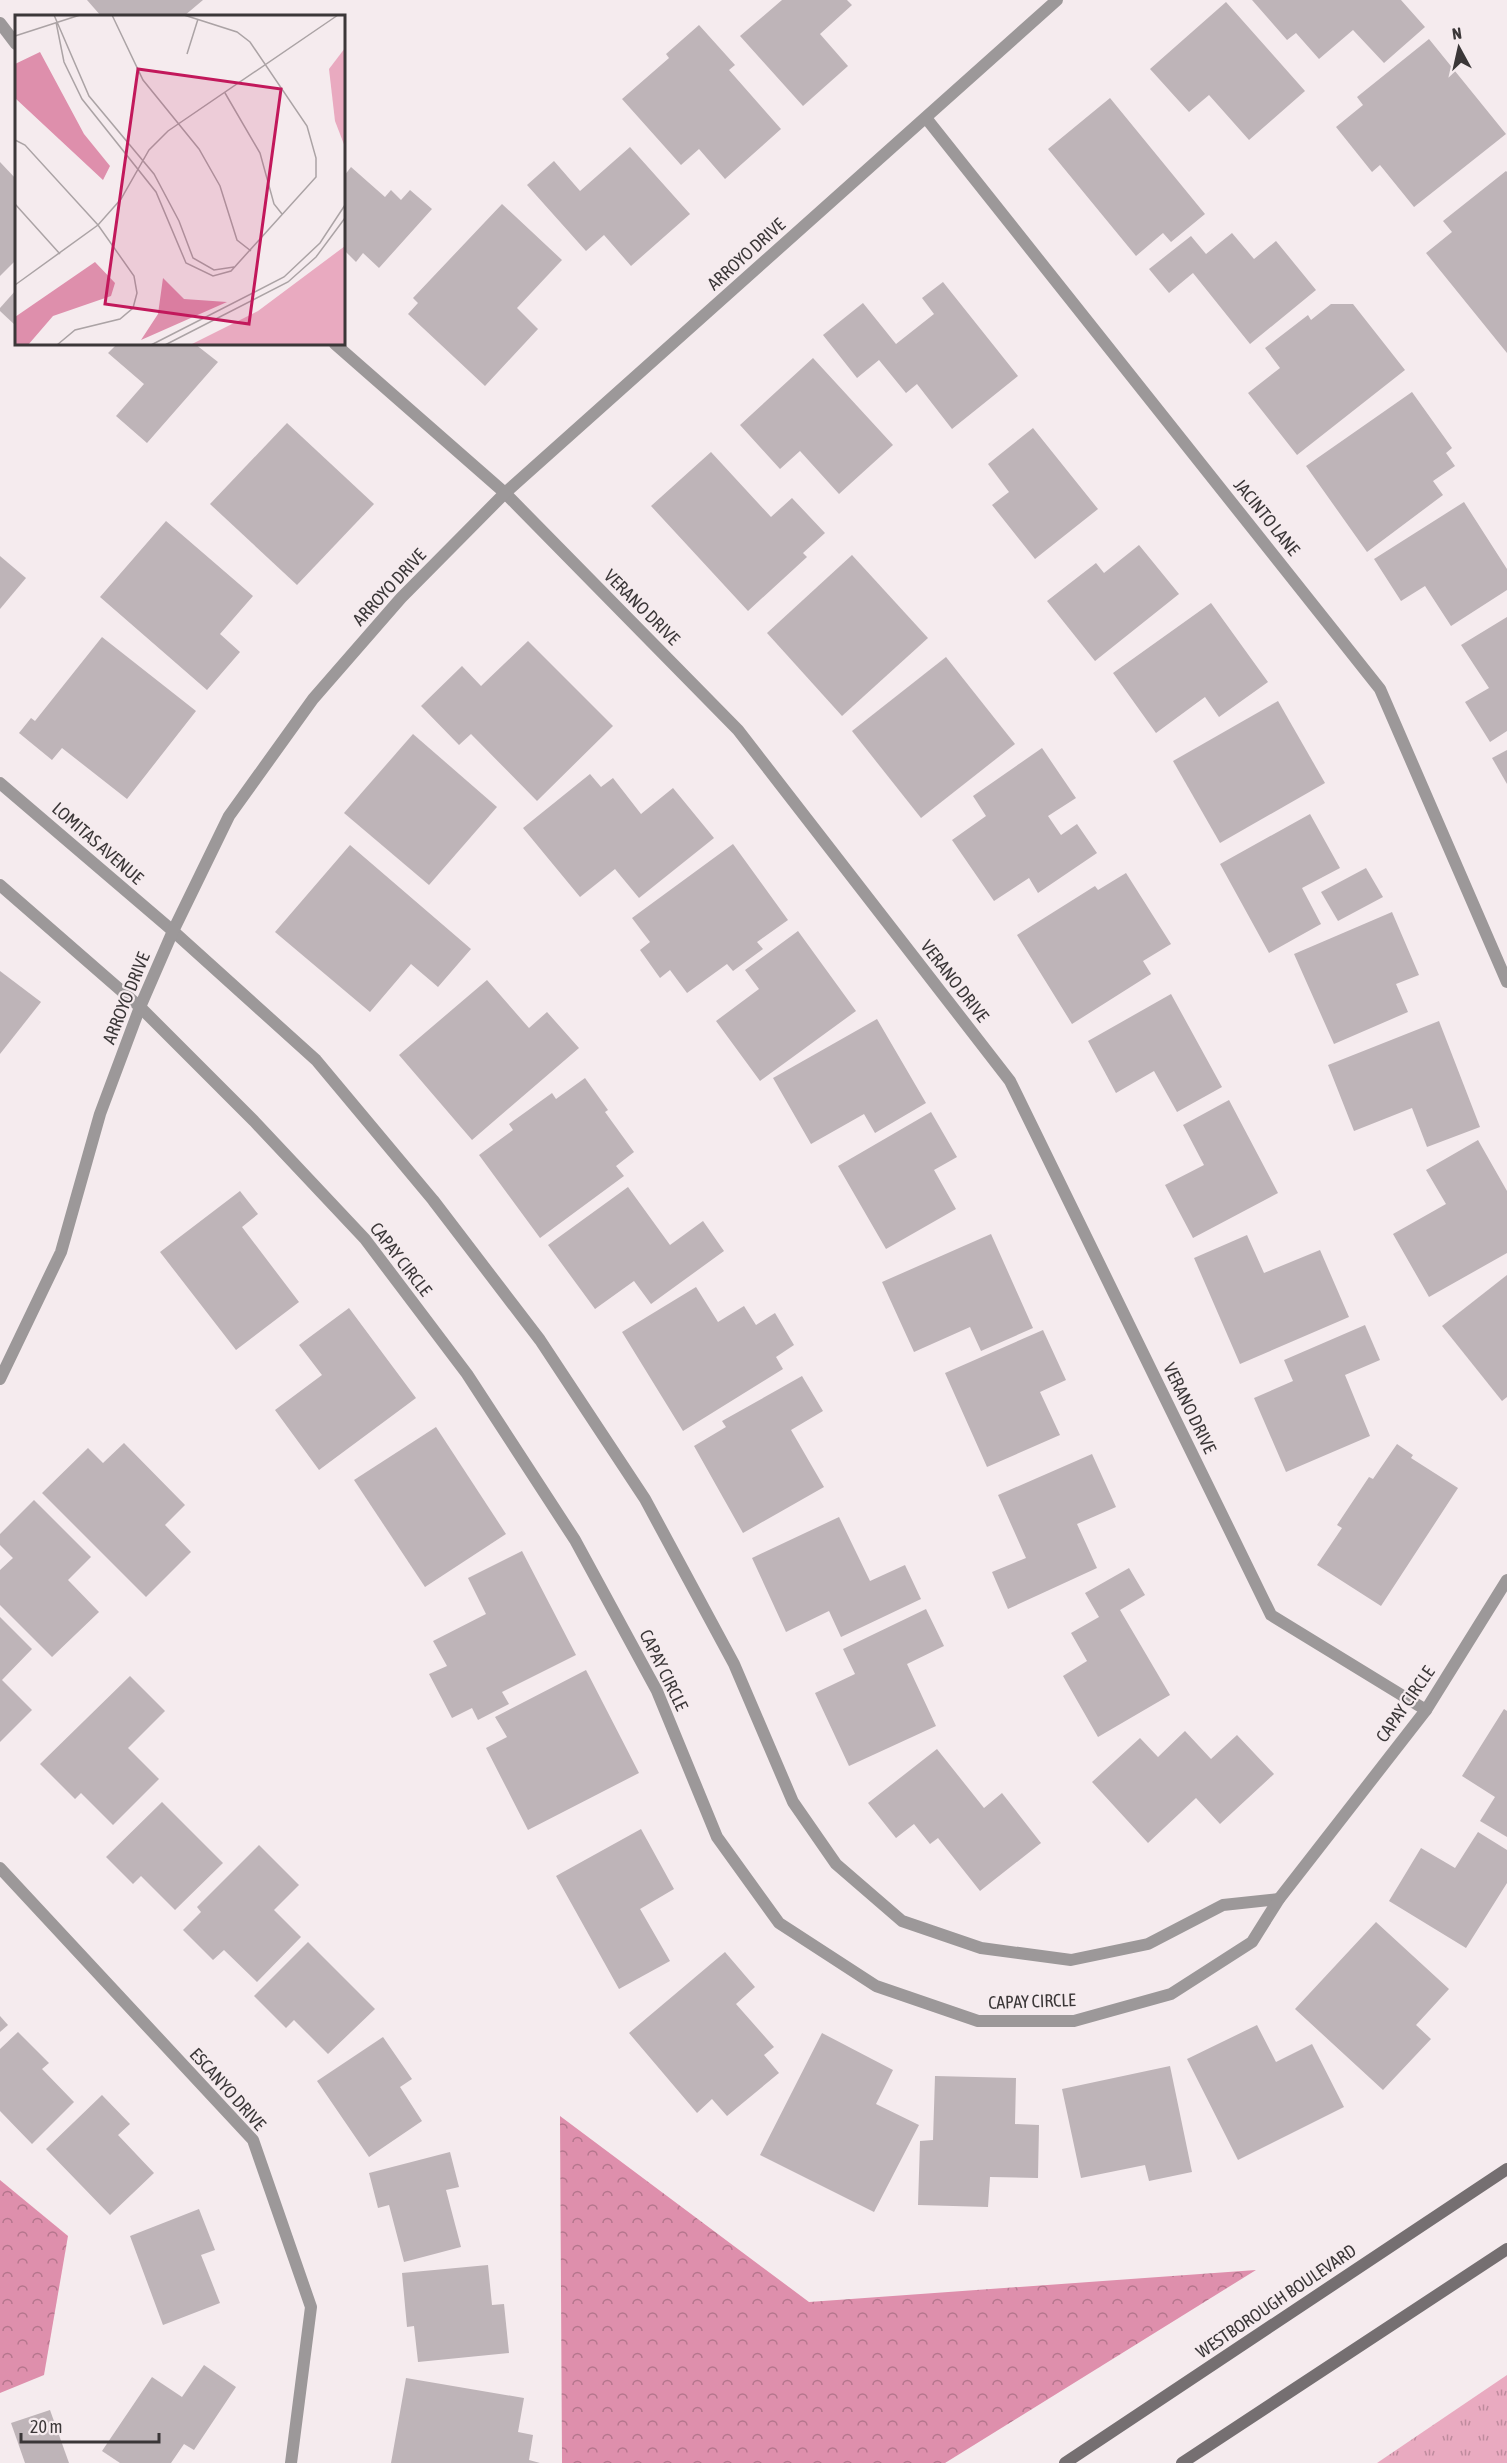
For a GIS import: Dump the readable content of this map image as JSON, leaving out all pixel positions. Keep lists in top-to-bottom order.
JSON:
{
  "streets": {
    "main road": ["WESTBOROUGH BOULEVARD"],
    "street": [
      "ARROYO DRIVE",
      "JACINTO LANE",
      "VERANO DRIVE",
      "LOMITAS AVENUE",
      "CAPAY CIRCLE",
      "ESCANYO DRIVE"
    ]
  },
  "crossings": [
    ["ARROYO DRIVE", "JACINTO LANE"],
    ["ARROYO DRIVE", "VERANO DRIVE"],
    ["ARROYO DRIVE", "LOMITAS AVENUE"],
    ["ARROYO DRIVE", "CAPAY CIRCLE"],
    ["VERANO DRIVE", "CAPAY CIRCLE"]
  ],
  "scale_bar": "20 m",
  "north": "top"
}
